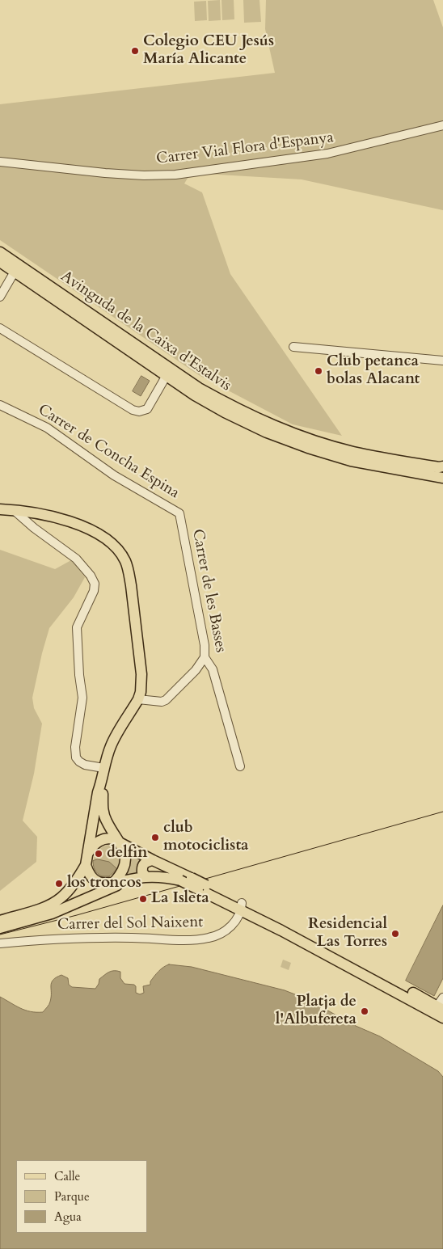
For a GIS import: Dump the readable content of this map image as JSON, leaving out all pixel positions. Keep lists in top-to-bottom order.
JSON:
{
  "streets": {
    "main road": ["Avinguda de la Caixa d'Estalvis"],
    "street": [
      "Carrer Vial Flora d'Espanya",
      "Carrer de Concha Espina",
      "Carrer de les Basses",
      "Carrer del Sol Naixent"
    ]
  },
  "crossings": [
    ["Carrer de Concha Espina", "Carrer de les Basses"]
  ],
  "places": [
    "Colegio CEU Jesús María Alicante",
    "Club petanca bolas Alacant",
    "club motociclista",
    "delfin",
    "los troncos",
    "La Isleta",
    "Residencial Las Torres",
    "Platja de l'Albufereta"
  ],
  "legend": ["Calle", "Parque", "Agua"]
}
